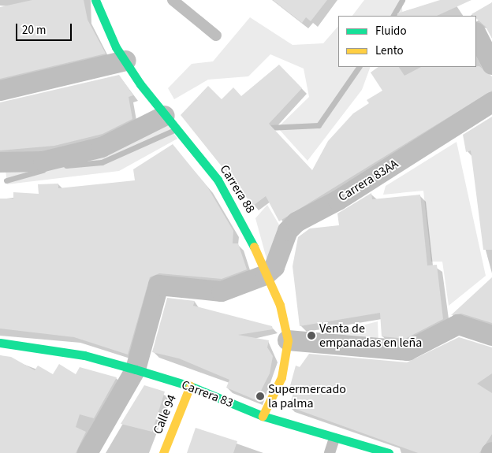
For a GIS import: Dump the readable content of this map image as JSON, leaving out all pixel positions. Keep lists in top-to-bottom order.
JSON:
{
  "streets": {
    "street": [
      "Carrera 83AA",
      "Carrera 88",
      "Carrera 83",
      "Calle 94"
    ]
  },
  "crossings": [
    ["Carrera 83AA", "Carrera 88"],
    ["Carrera 88", "Carrera 83"],
    ["Carrera 83", "Calle 94"]
  ],
  "places": ["Venta de empanadas en leña", "Supermercado la palma"],
  "legend": ["Fluido", "Lento"],
  "scale_bar": "20 m"
}
